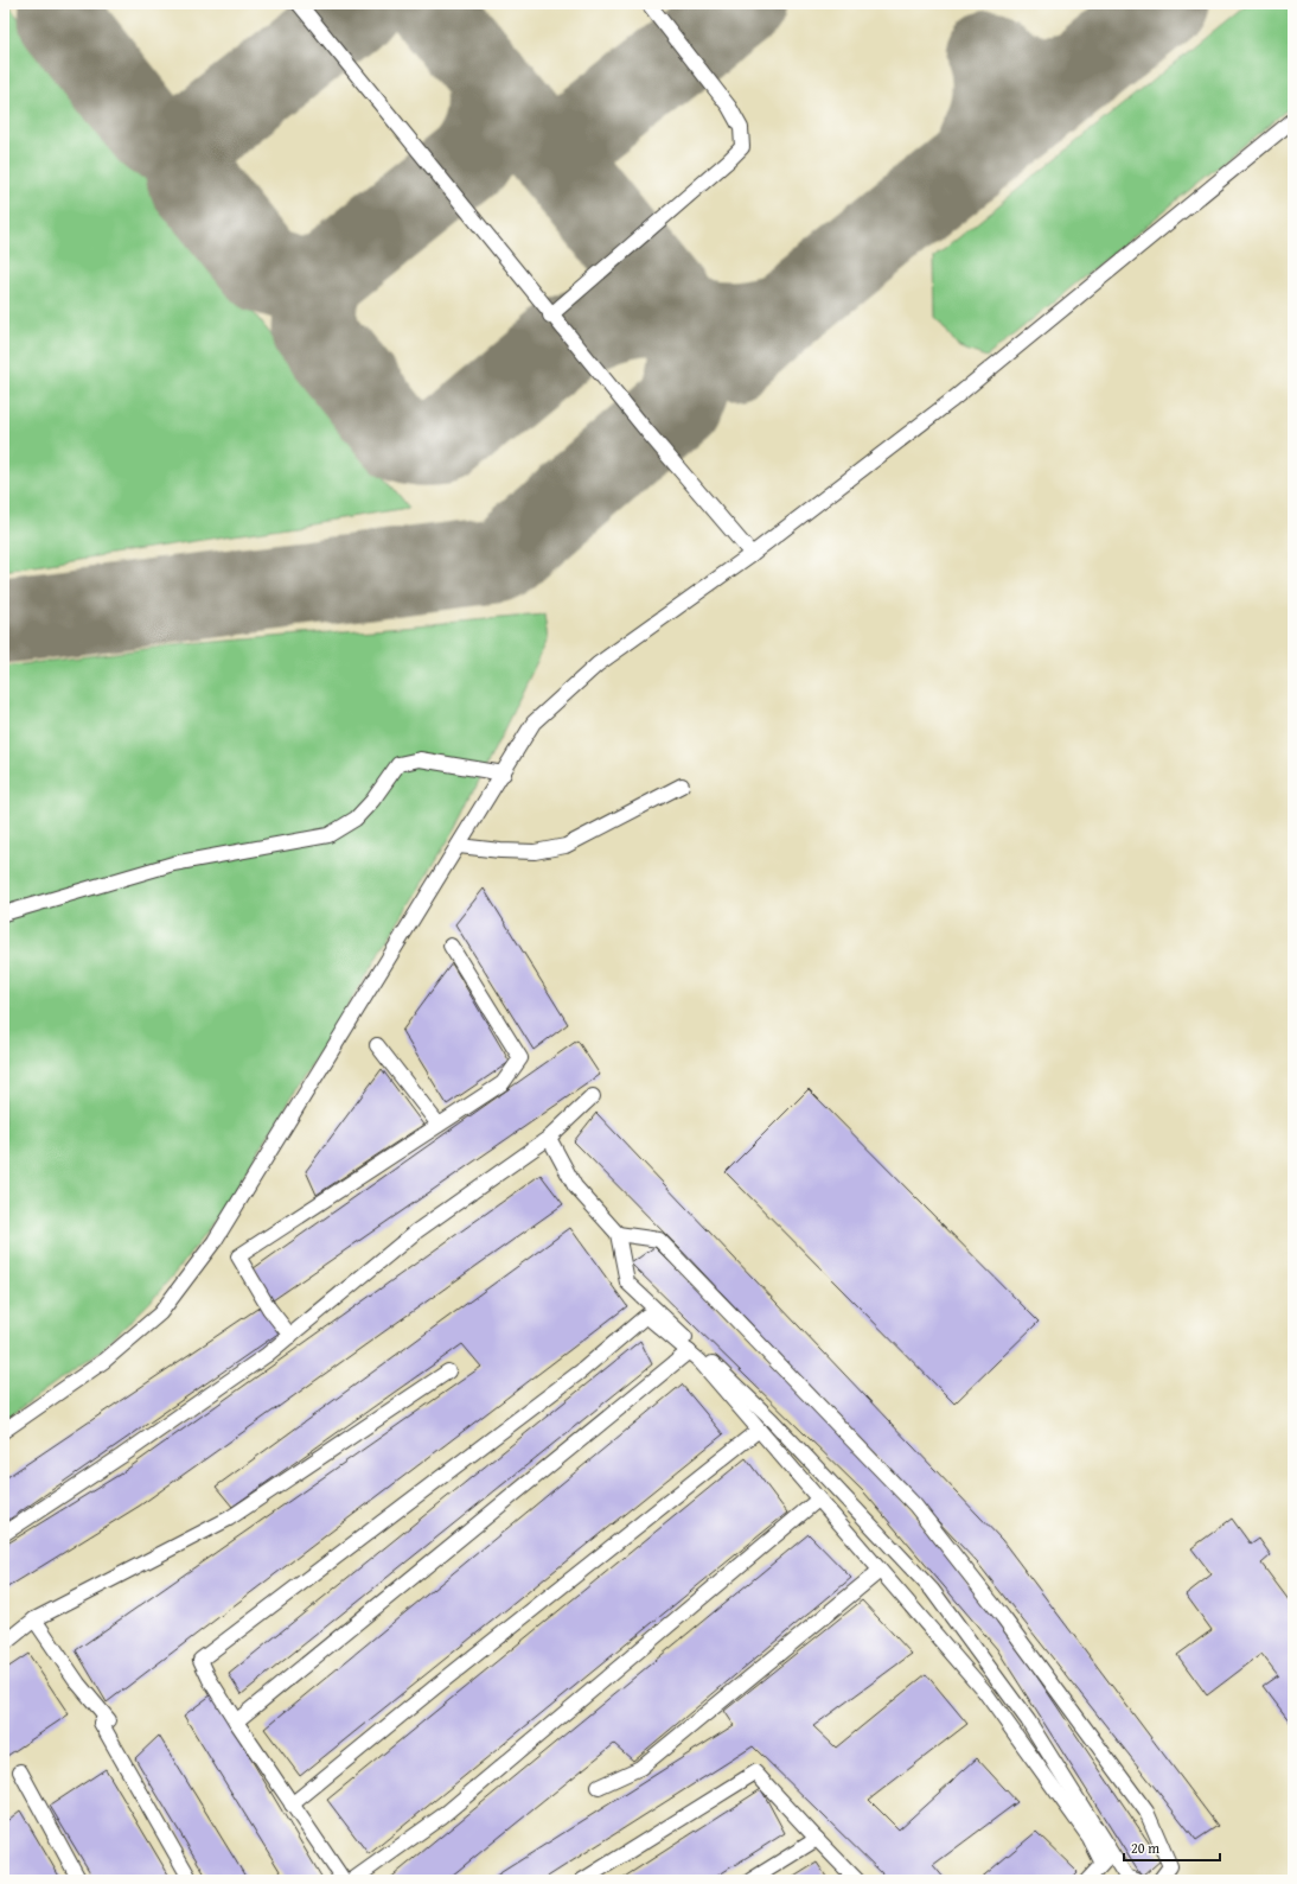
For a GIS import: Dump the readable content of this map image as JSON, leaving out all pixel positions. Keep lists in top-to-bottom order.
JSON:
{
  "scale_bar": "20 m"
}
